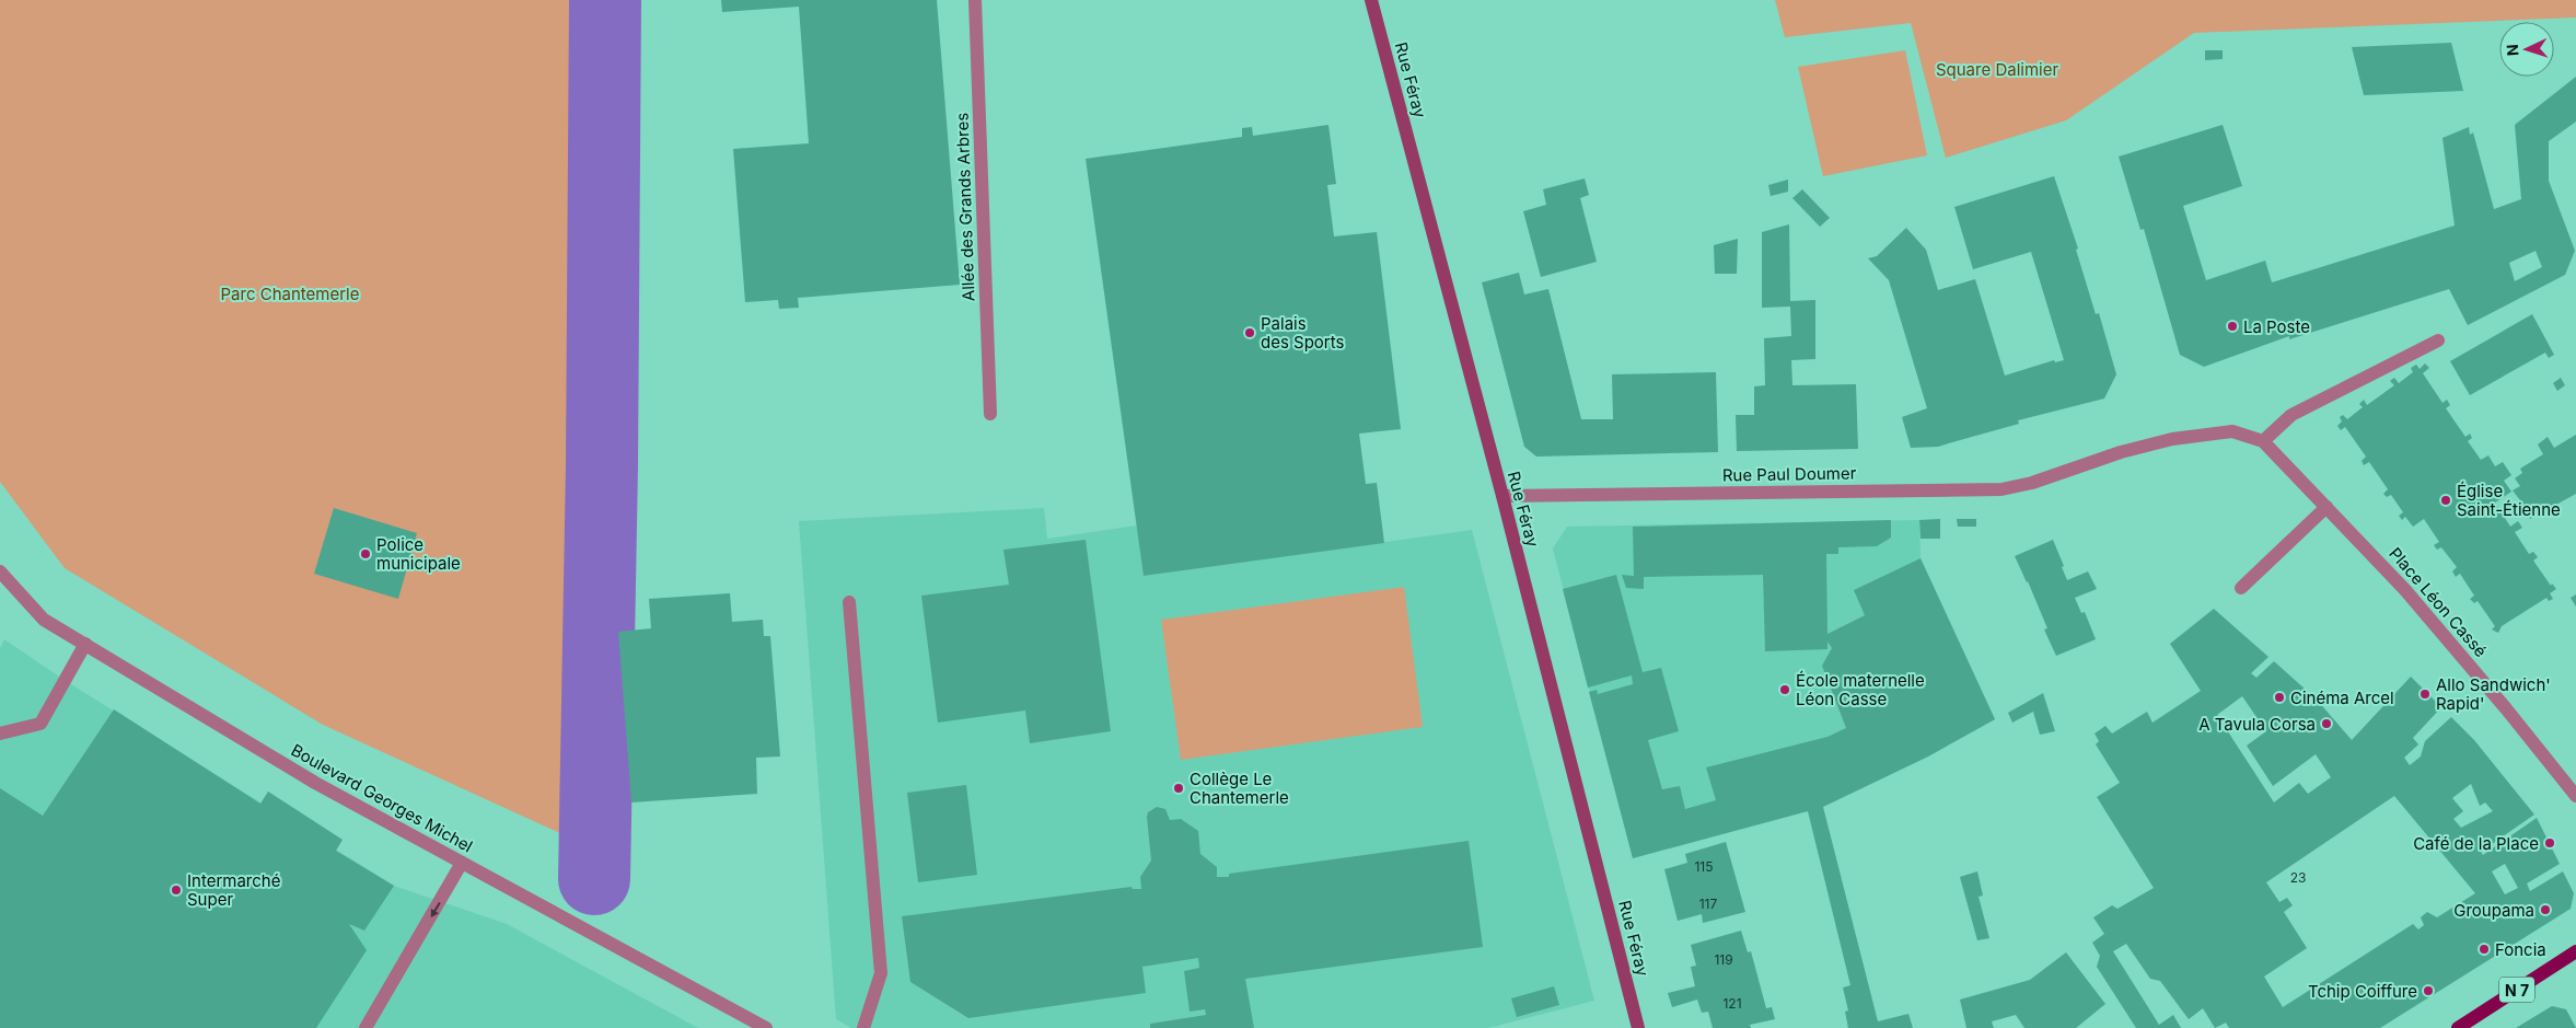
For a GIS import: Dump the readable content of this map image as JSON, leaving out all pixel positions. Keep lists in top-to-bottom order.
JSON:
{
  "streets": {
    "main road": ["Rue Féray", "N 7"],
    "street": [
      "Allée des Grands Arbres",
      "Rue Paul Doumer",
      "Place Léon Cassé",
      "Boulevard Georges Michel"
    ]
  },
  "crossings": [
    ["Rue Féray", "Rue Paul Doumer"],
    ["Rue Paul Doumer", "Place Léon Cassé"]
  ],
  "parks": ["Square Dalimier", "Parc Chantemerle"],
  "places": [
    "La Poste",
    "Palais des Sports",
    "Église Saint-Étienne",
    "Police municipale",
    "École maternelle Léon Casse",
    "Allo Sandwich' Rapid'",
    "Cinéma Arcel",
    "A Tavula Corsa",
    "Collège Le Chantemerle",
    "Café de la Place",
    "Intermarché Super",
    "Groupama",
    "Foncia",
    "Tchip Coiffure"
  ],
  "house_numbers": [
    "115",
    "23",
    "117",
    "119",
    "121"
  ],
  "north": "left"
}
